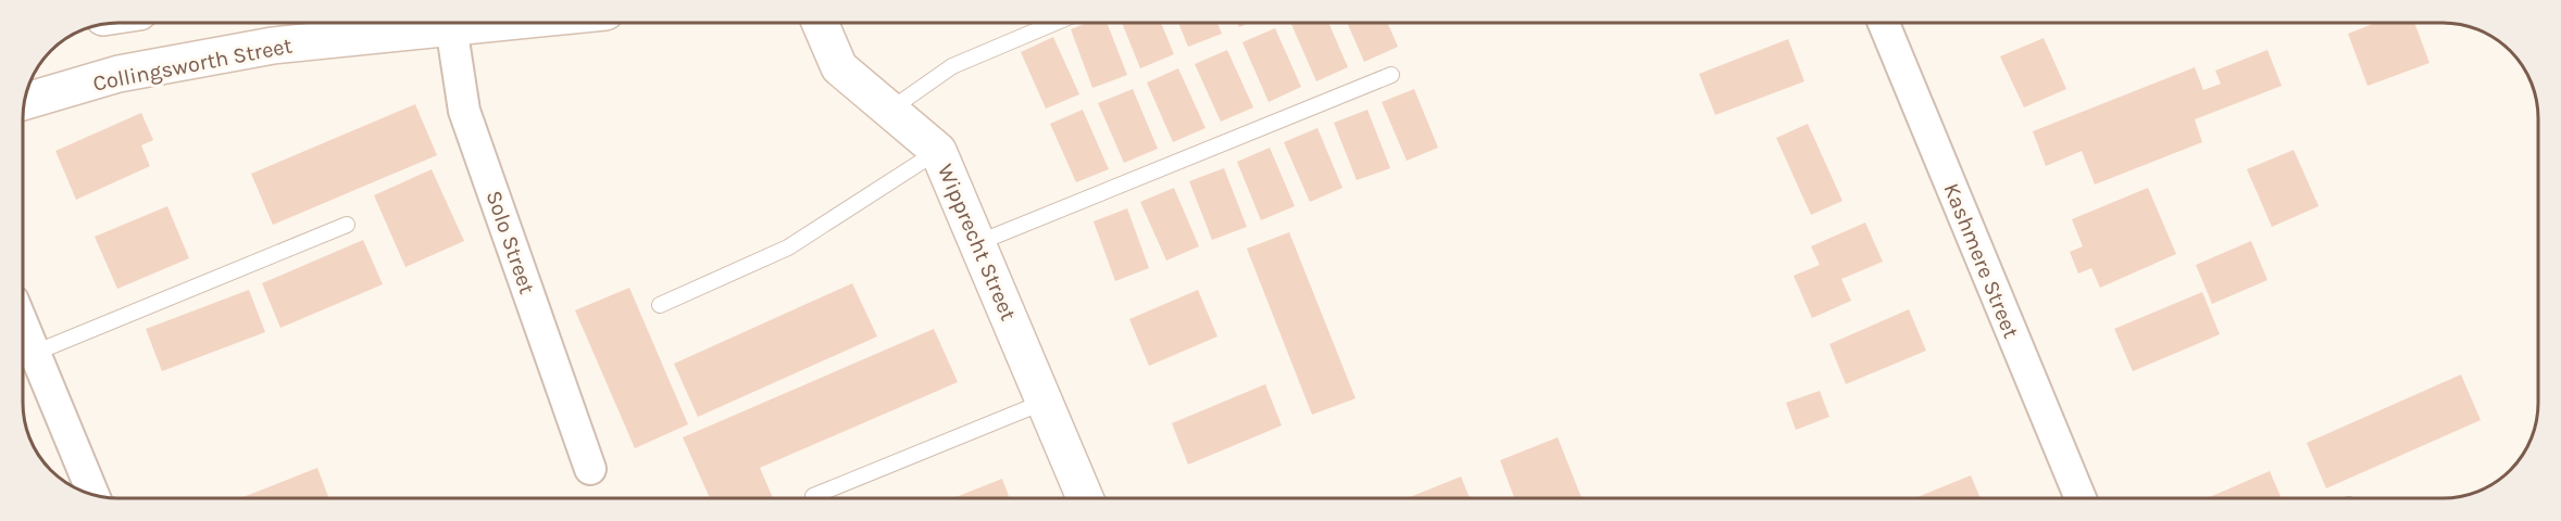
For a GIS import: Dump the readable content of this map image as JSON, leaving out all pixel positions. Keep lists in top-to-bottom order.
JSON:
{
  "streets": {
    "main road": ["Collingsworth Street", "Wipprecht Street"],
    "street": ["Solo Street", "Kashmere Street"]
  }
}
